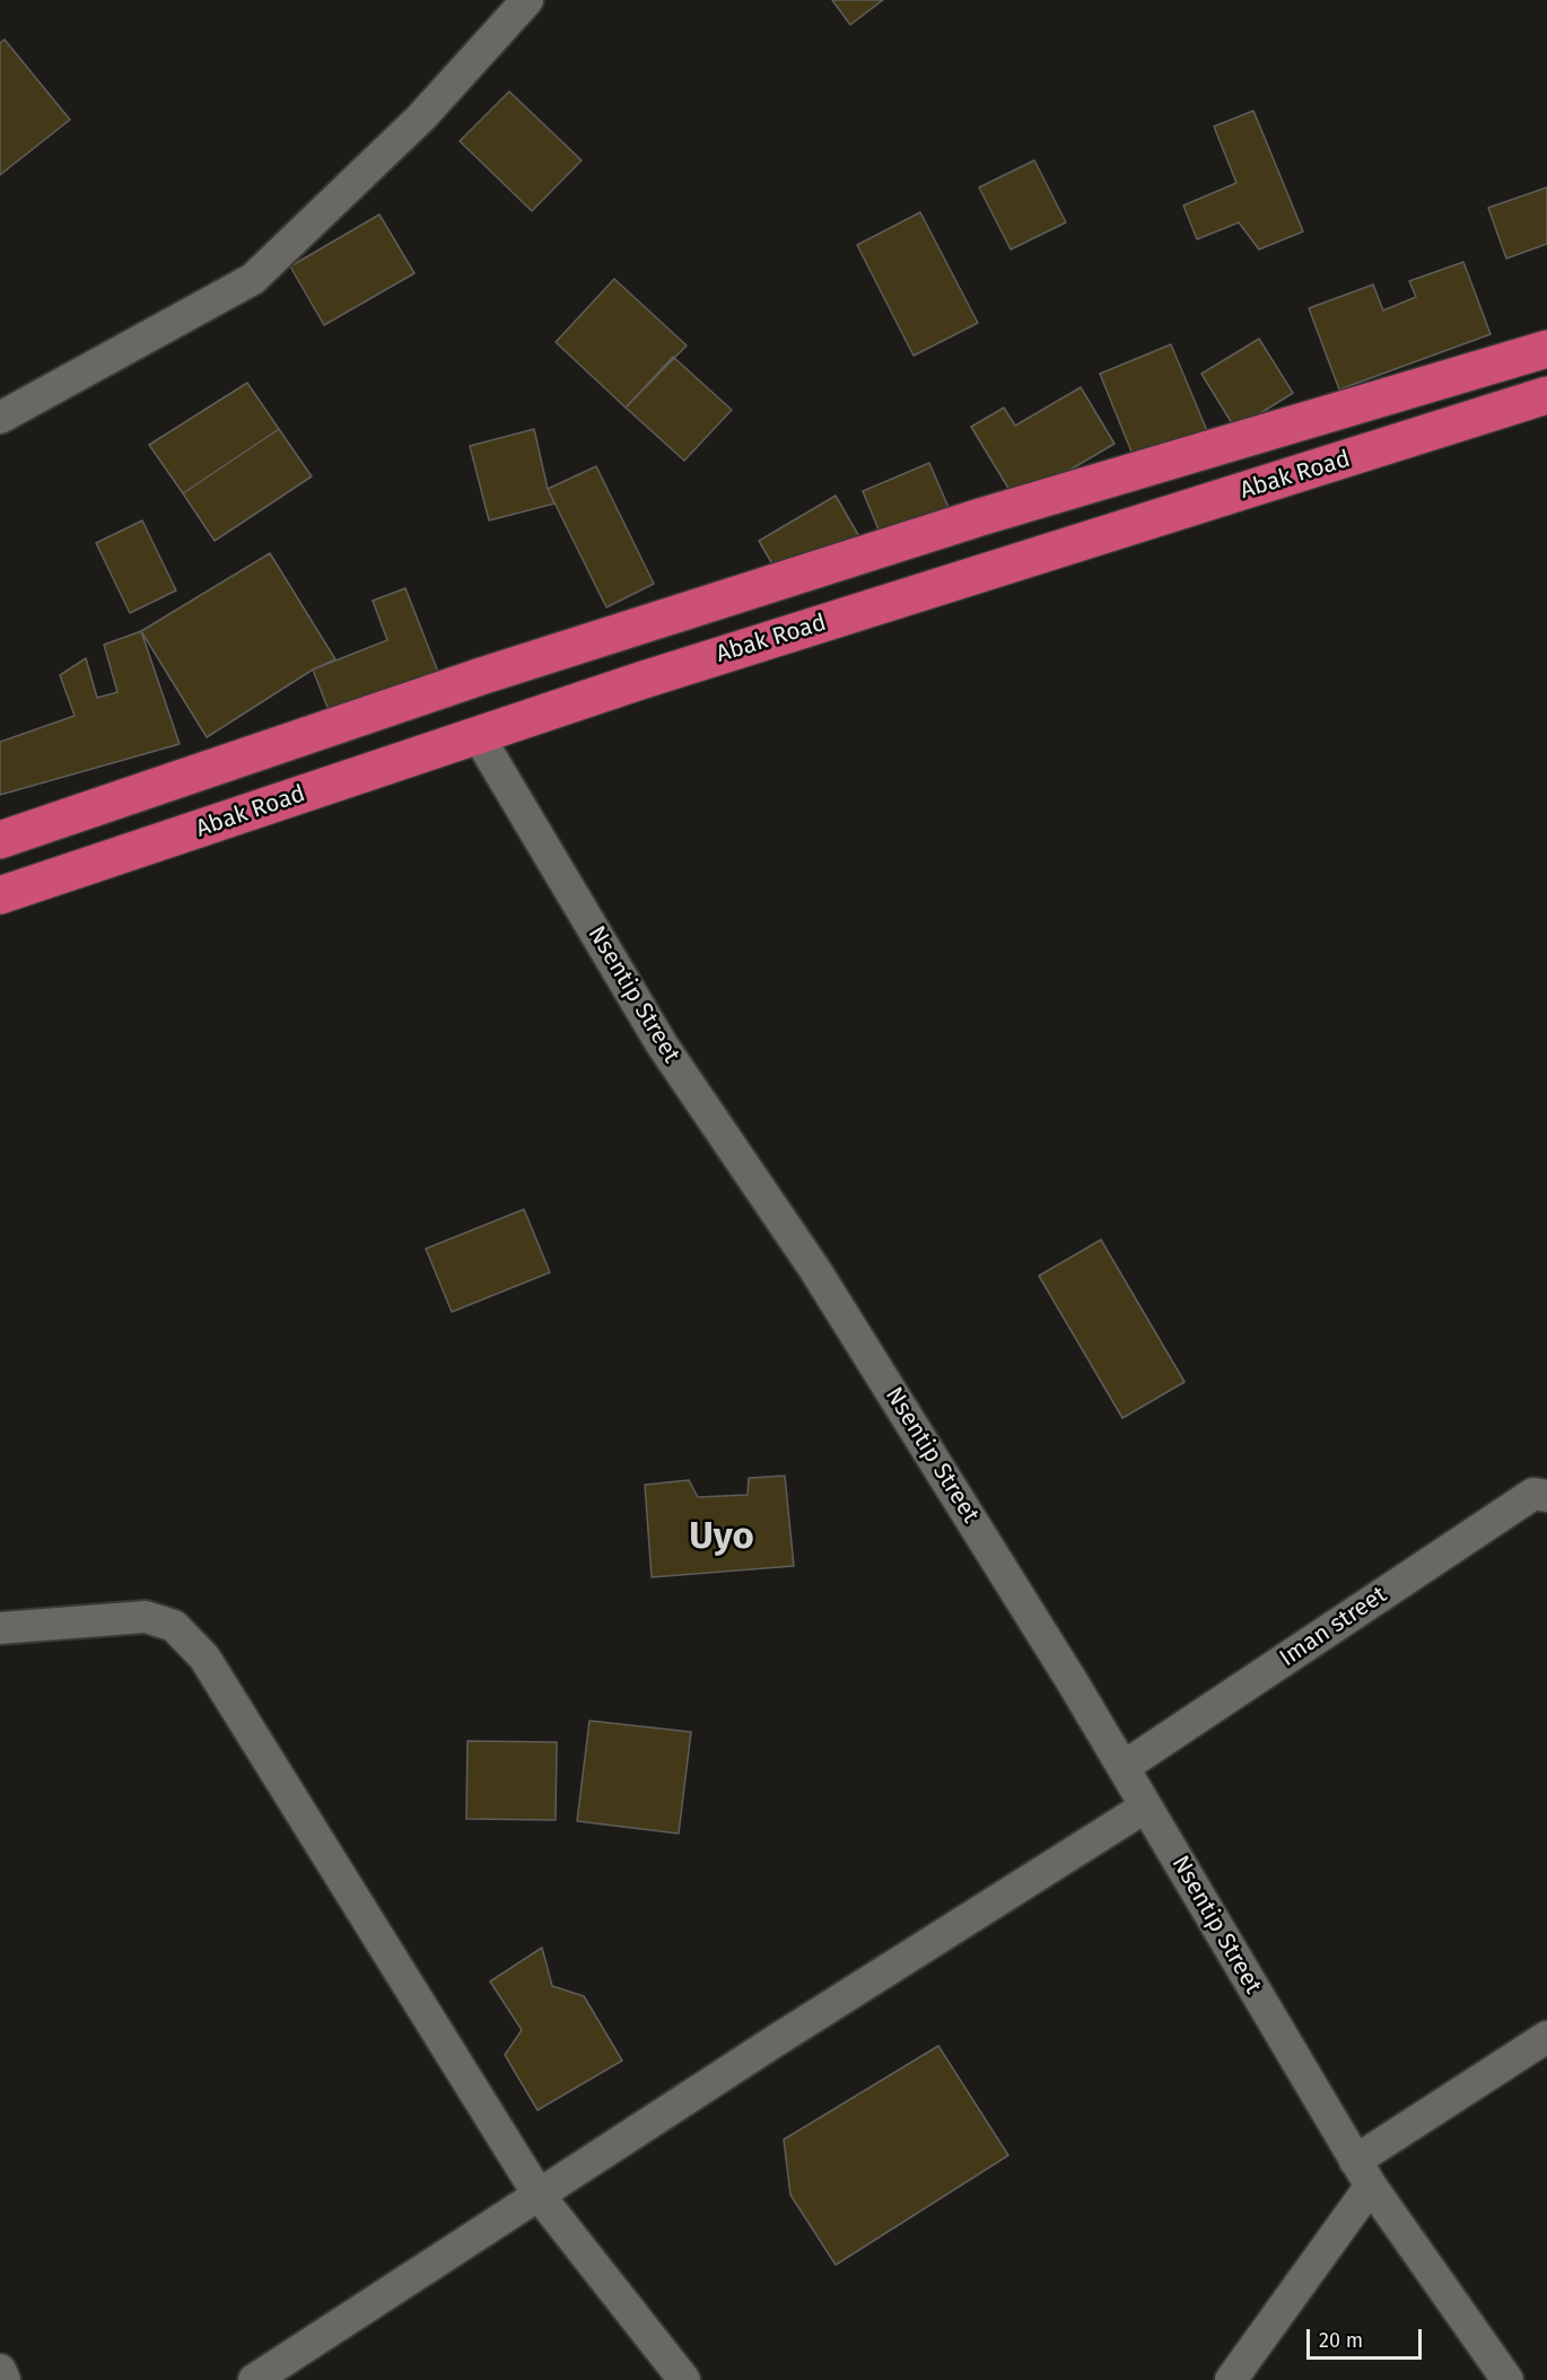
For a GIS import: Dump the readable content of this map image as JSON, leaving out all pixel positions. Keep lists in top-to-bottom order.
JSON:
{
  "streets": {
    "highway": ["Abak Road"],
    "street": ["Nsentip Street", "Iman street"]
  },
  "crossings": [
    ["Abak Road", "Nsentip Street"],
    ["Nsentip Street", "Iman street"]
  ],
  "districts": ["Uyo"],
  "scale_bar": "20 m"
}
